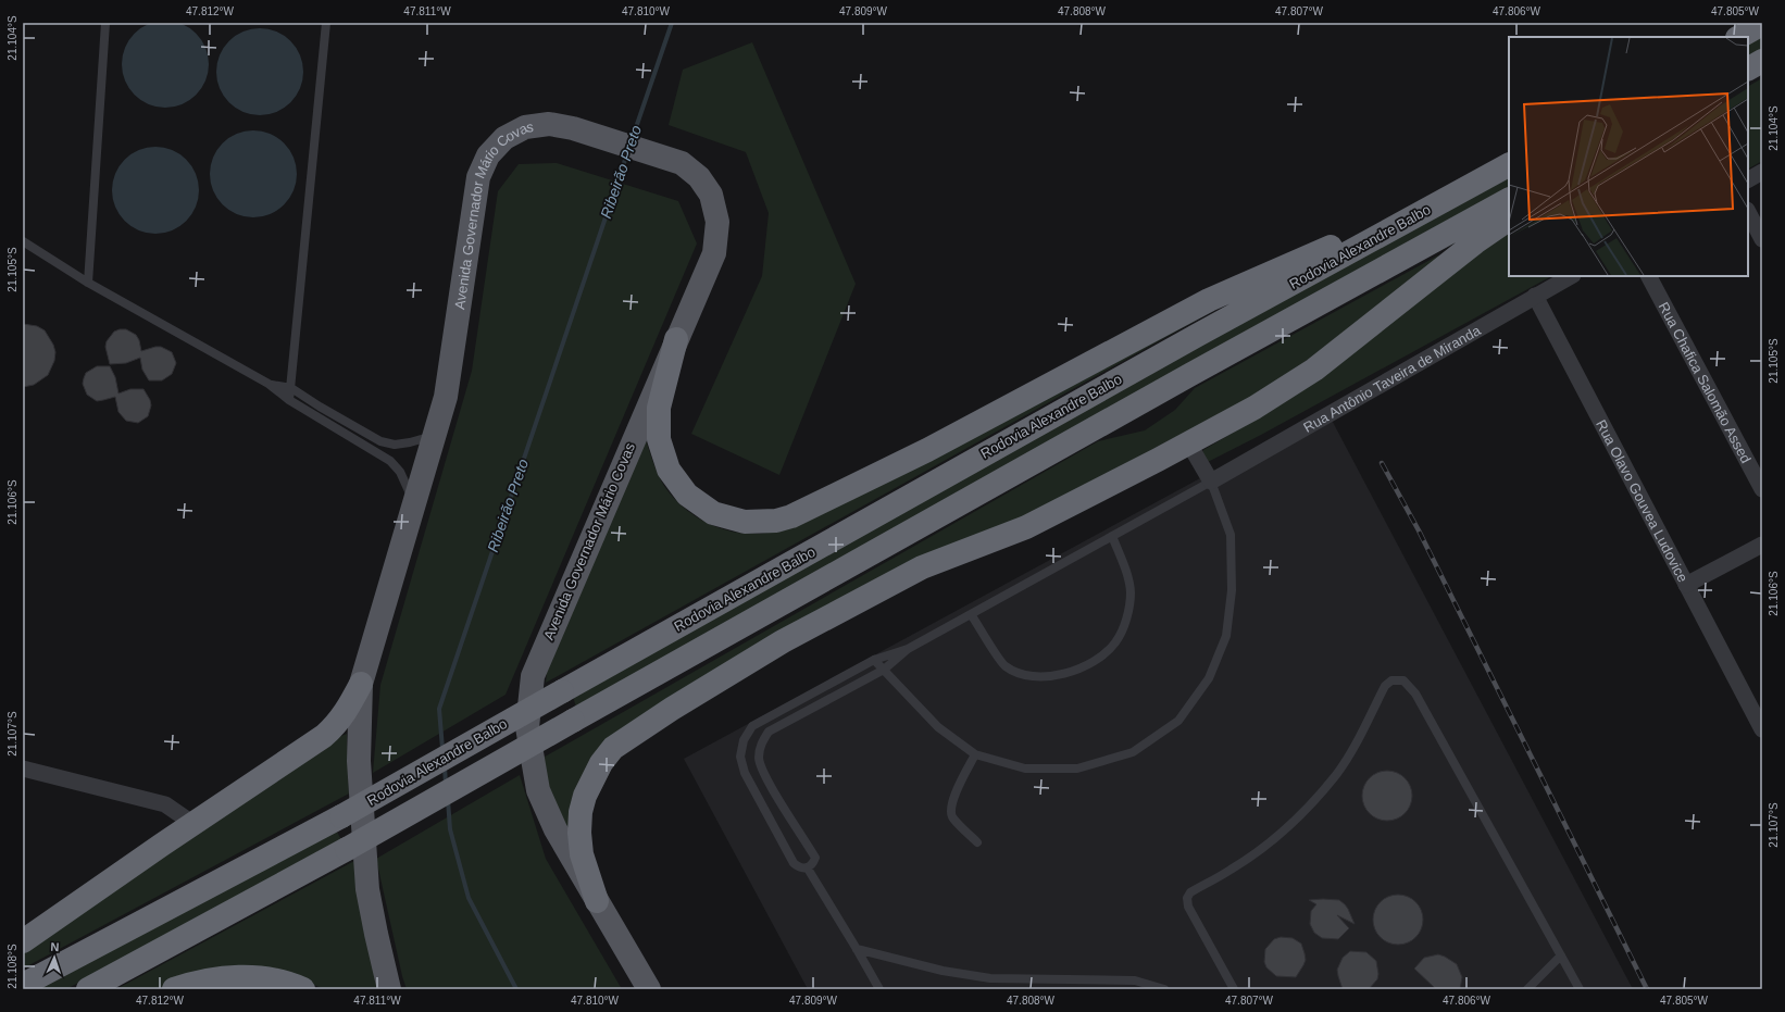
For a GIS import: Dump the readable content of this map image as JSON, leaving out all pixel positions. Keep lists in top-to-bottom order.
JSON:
{
  "streets": {
    "highway": ["Rodovia Alexandre Balbo"],
    "main road": ["Avenida Governador Mário Covas"],
    "street": ["Rua Antônio Taveira de Miranda", "Rua Chafica Salomão Assed", "Rua Olavo Gouvea Ludovice"]
  },
  "crossings": [
    ["Rua Antônio Taveira de Miranda", "Rua Olavo Gouvea Ludovice"]
  ],
  "water": ["Ribeirão Preto"],
  "north": "top",
  "coordinates": [
    "47.812°W",
    "47.811°W",
    "47.810°W",
    "47.809°W",
    "47.808°W",
    "47.807°W",
    "47.806°W",
    "47.805°W",
    "21.104°S",
    "21.105°S",
    "21.106°S",
    "21.107°S",
    "21.108°S"
  ]
}
